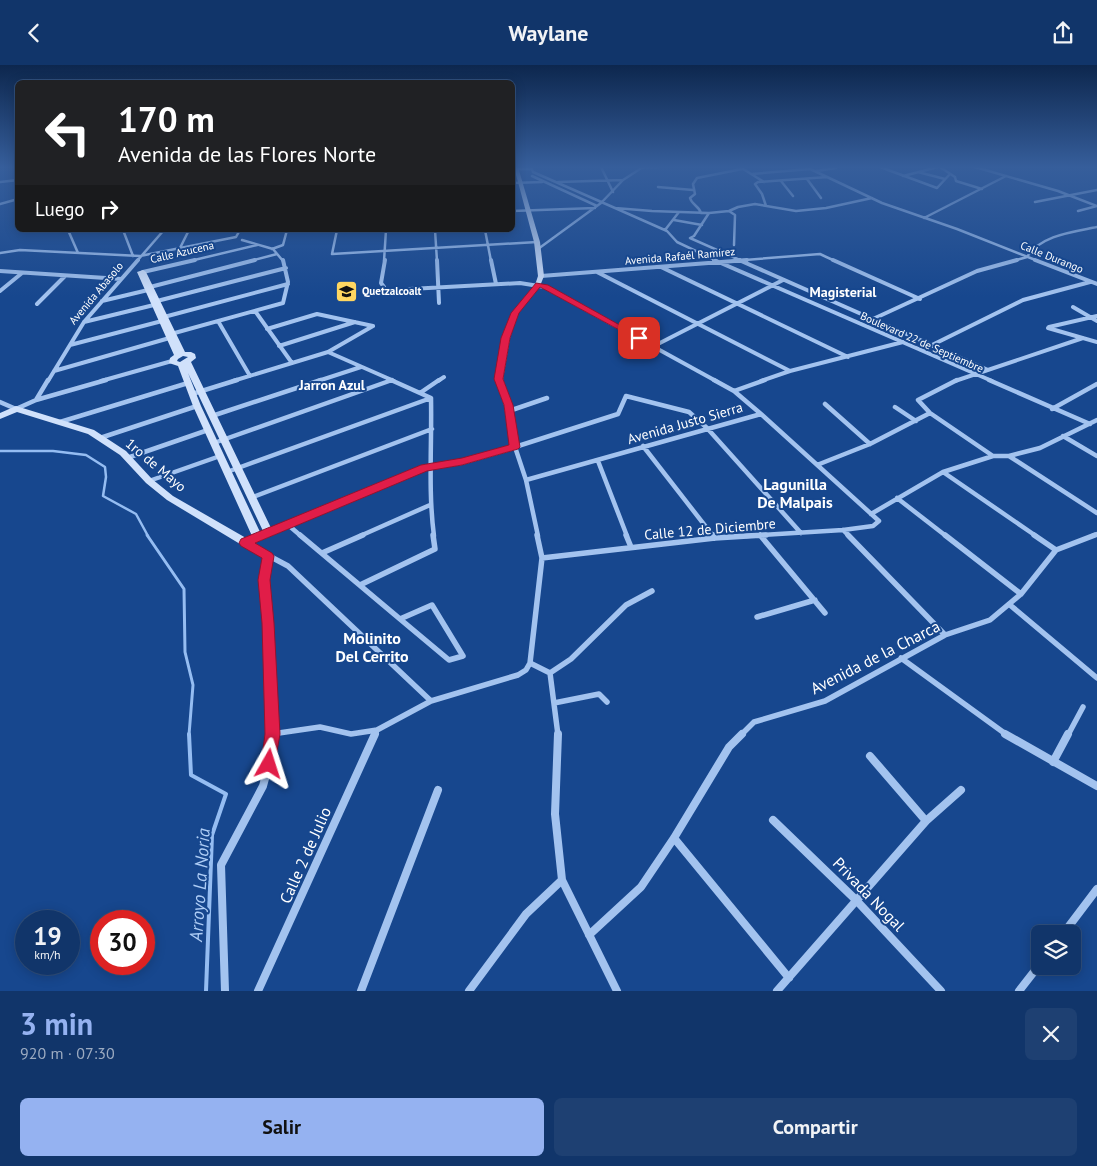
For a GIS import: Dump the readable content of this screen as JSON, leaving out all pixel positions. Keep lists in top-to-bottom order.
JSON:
{
  "streets": {
    "street": [
      "Calle Azucena",
      "Avenida Rafaél Ramírez",
      "Calle Durango",
      "Avenida Abasolo",
      "Boulevard 22 de Septiembre",
      "Avenida Justo Sierra",
      "1ro de Mayo",
      "Calle 12 de Diciembre",
      "Avenida de la Charca",
      "Calle 2 de Julio",
      "Privada Nogal"
    ]
  },
  "crossings": [
    ["Avenida Rafaél Ramírez", "Boulevard 22 de Septiembre"],
    ["Boulevard 22 de Septiembre", "Avenida Justo Sierra"]
  ],
  "districts": [
    "Magisterial",
    "Jarron Azul",
    "Lagunilla De Malpais",
    "Molinito Del Cerrito"
  ],
  "water": ["Arroyo La Noria"],
  "places": {
    "school or university": ["Quetzalcoalt"]
  },
  "page": {
    "header": "Waylane",
    "turn": ["170 m", "Avenida de las Flores Norte"],
    "then": "Luego",
    "speed": "19 km/h",
    "limit": "30",
    "heading": ["3 min", "920 m · 07:30"],
    "buttons": ["Salir", "Compartir"]
  }
}
